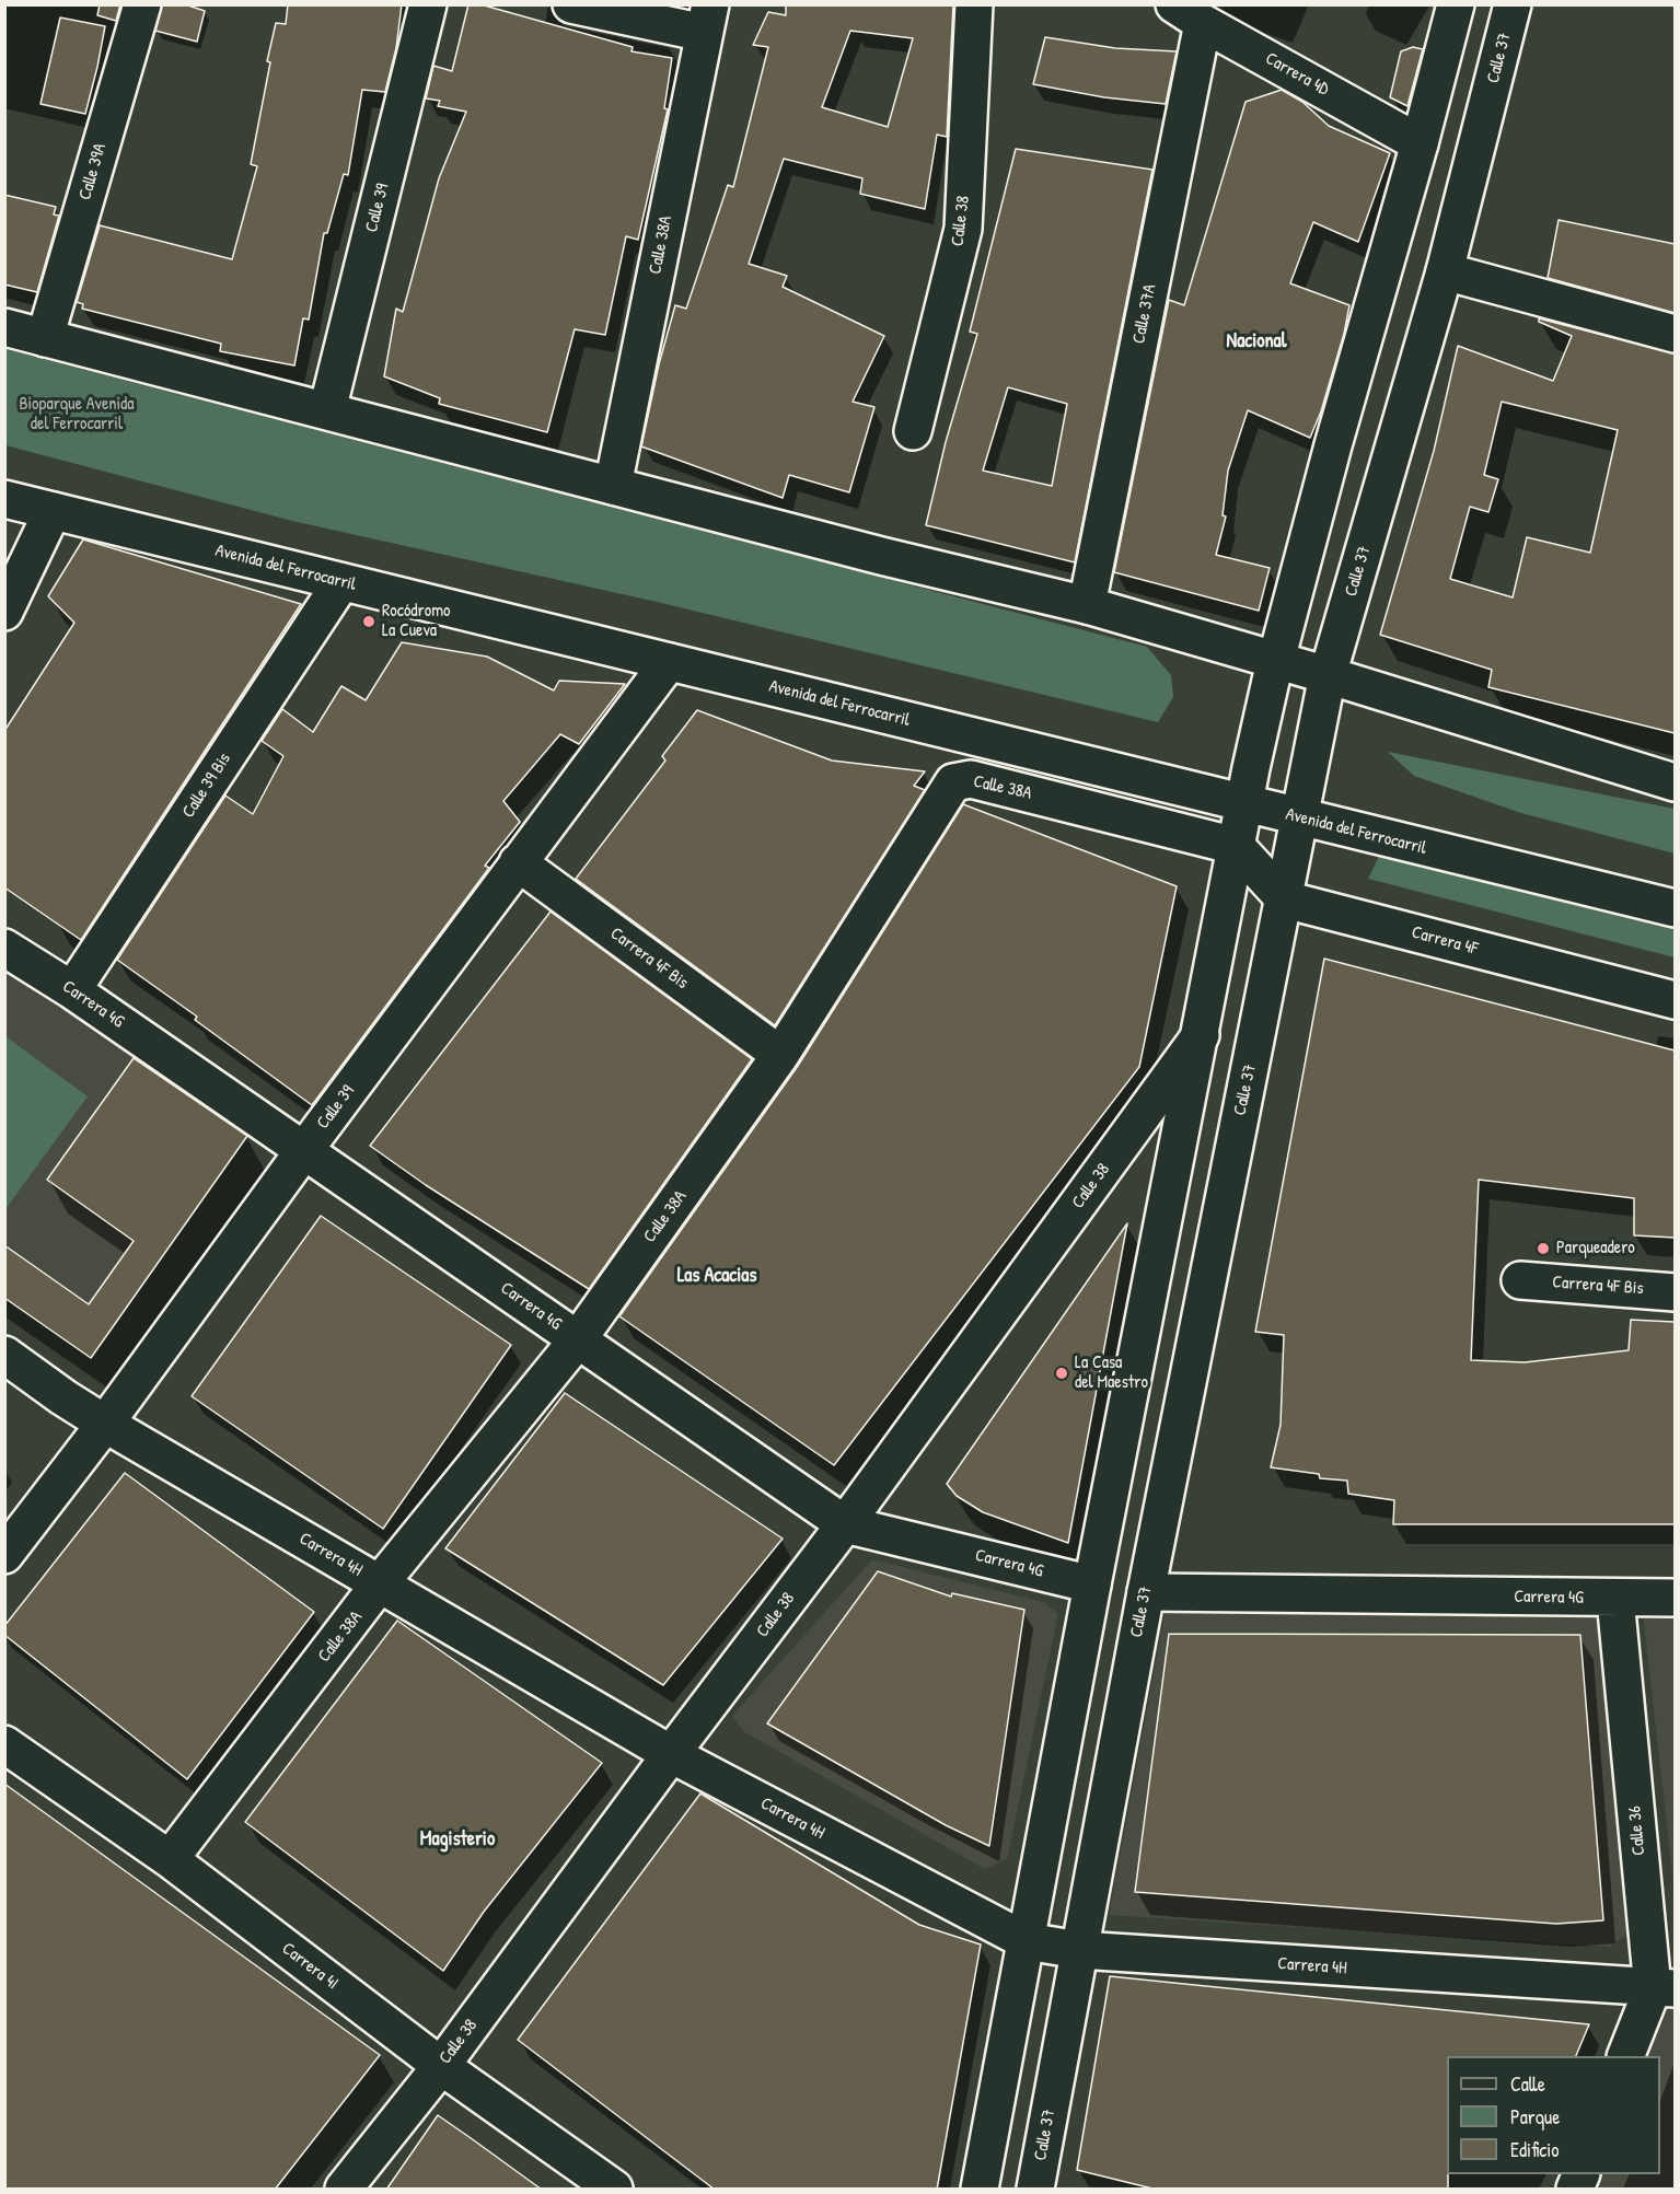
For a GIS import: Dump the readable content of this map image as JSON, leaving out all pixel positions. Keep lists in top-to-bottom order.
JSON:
{
  "streets": {
    "street": [
      "Calle 37",
      "Carrera 4D",
      "Calle 39A",
      "Calle 39",
      "Calle 38",
      "Calle 38A",
      "Calle 37A",
      "Avenida del Ferrocarril",
      "Calle 39 Bis",
      "Carrera 4F",
      "Carrera 4F Bis",
      "Carrera 4G",
      "Carrera 4H",
      "Calle 36",
      "Carrera 4I"
    ]
  },
  "crossings": [
    ["Calle 37", "Avenida del Ferrocarril"],
    ["Calle 37", "Carrera 4F"],
    ["Calle 37", "Carrera 4G"],
    ["Calle 37", "Carrera 4H"],
    ["Carrera 4D", "Calle 37A"],
    ["Calle 39", "Avenida del Ferrocarril"],
    ["Calle 39", "Carrera 4F Bis"],
    ["Calle 39", "Carrera 4G"],
    ["Calle 39", "Carrera 4H"],
    ["Calle 38", "Carrera 4G"],
    ["Calle 38", "Carrera 4H"],
    ["Calle 38", "Carrera 4I"],
    ["Calle 38A", "Carrera 4F Bis"],
    ["Calle 38A", "Carrera 4G"],
    ["Calle 38A", "Carrera 4H"],
    ["Calle 38A", "Carrera 4I"],
    ["Avenida del Ferrocarril", "Calle 39 Bis"],
    ["Calle 39 Bis", "Carrera 4G"],
    ["Carrera 4G", "Calle 36"],
    ["Carrera 4H", "Calle 36"]
  ],
  "districts": ["Nacional", "Las Acacias", "Magisterio"],
  "parks": ["Bioparque Avenida del Ferrocarril"],
  "places": ["Rocódromo La Cueva", "Parqueadero", "La Casa del Maestro"],
  "legend": ["Calle", "Parque", "Edificio"]
}
